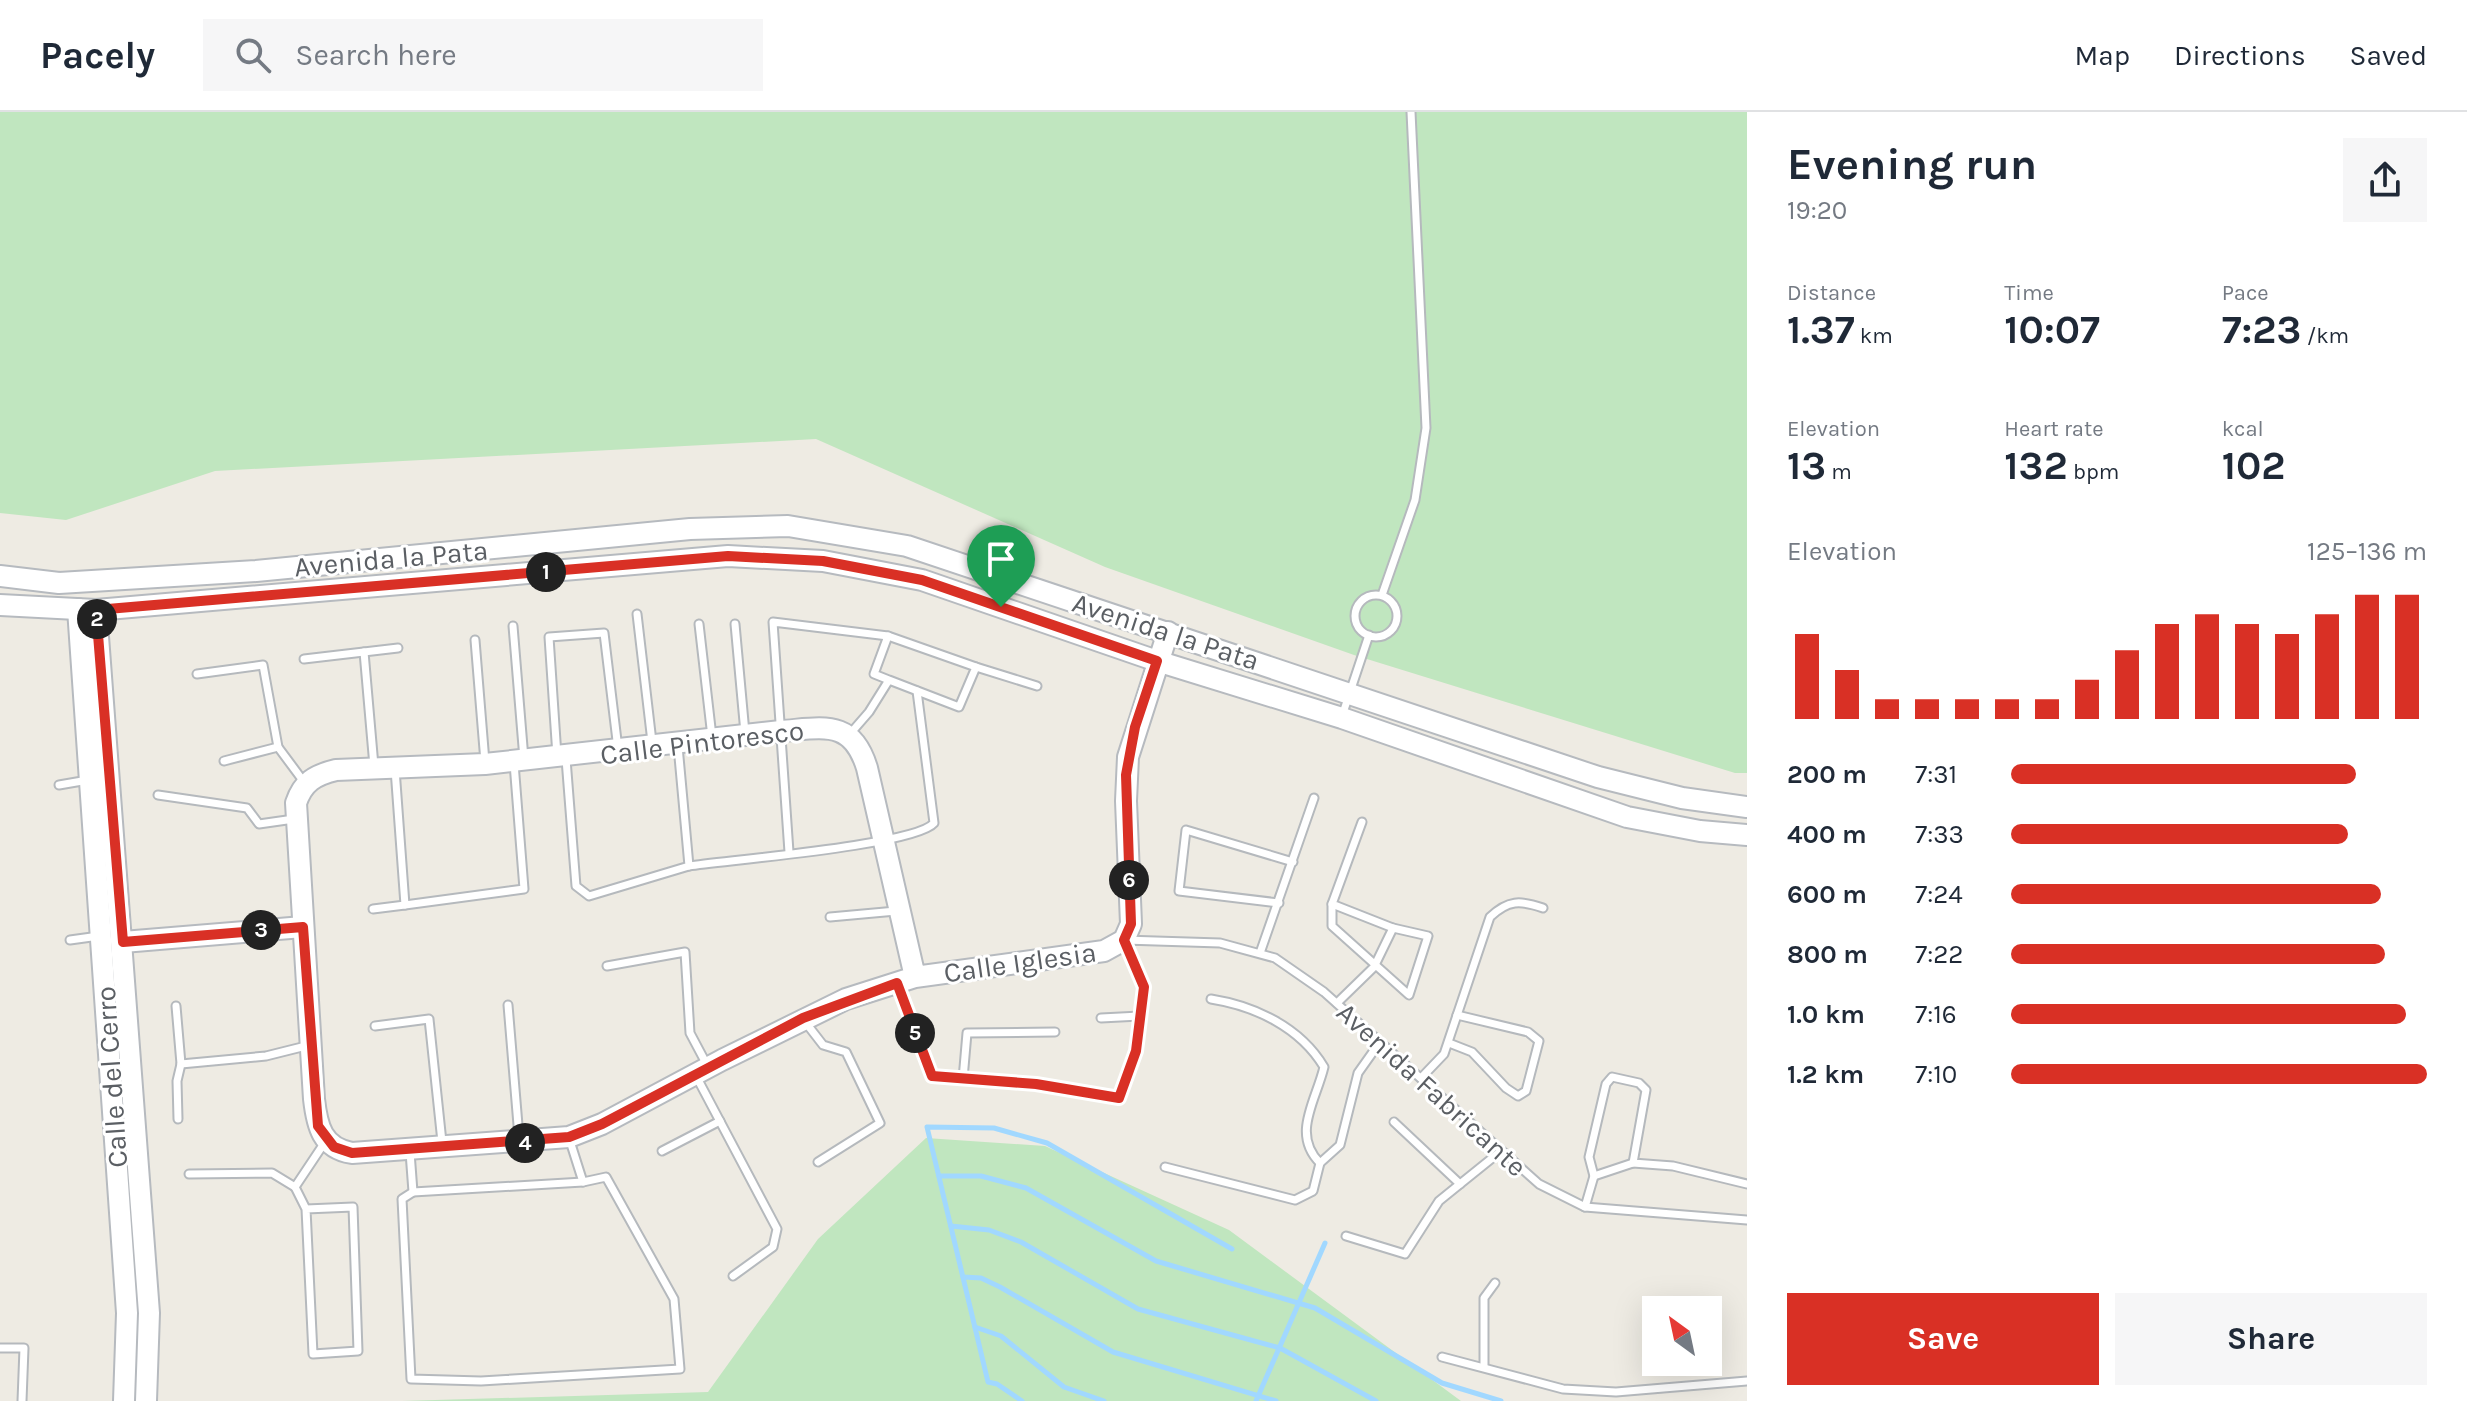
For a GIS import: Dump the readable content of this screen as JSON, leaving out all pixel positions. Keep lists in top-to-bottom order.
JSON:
{
  "streets": {
    "main road": [
      "Avenida la Pata",
      "Calle Pintoresco",
      "Calle Iglesia",
      "Calle del Cerro"
    ],
    "lane": ["Avenida Fabricante"]
  },
  "crossings": [
    ["Avenida la Pata", "Calle Iglesia"],
    ["Avenida la Pata", "Calle del Cerro"],
    ["Calle Iglesia", "Avenida Fabricante"]
  ],
  "north": "top left",
  "page": {
    "header": "Pacely",
    "search": "Search here",
    "nav": ["Map", "Directions", "Saved"],
    "heading": ["Evening run", "19:20"],
    "stats": [
      ["Distance", "1.37 km"],
      ["Time", "10:07"],
      ["Pace", "7:23 /km"],
      ["Elevation", "13 m"],
      ["Heart rate", "132 bpm"],
      ["kcal", "102"]
    ],
    "chart": ["Elevation", "125–136 m"],
    "pins": [
      "1",
      "2",
      "6",
      "3",
      "5",
      "4"
    ],
    "list": [
      {
        "name": "200 m",
        "note": "7:31"
      },
      {
        "name": "400 m",
        "note": "7:33"
      },
      {
        "name": "600 m",
        "note": "7:24"
      },
      {
        "name": "800 m",
        "note": "7:22"
      },
      {
        "name": "1.0 km",
        "note": "7:16"
      },
      {
        "name": "1.2 km",
        "note": "7:10"
      }
    ],
    "buttons": ["Save", "Share"]
  }
}
